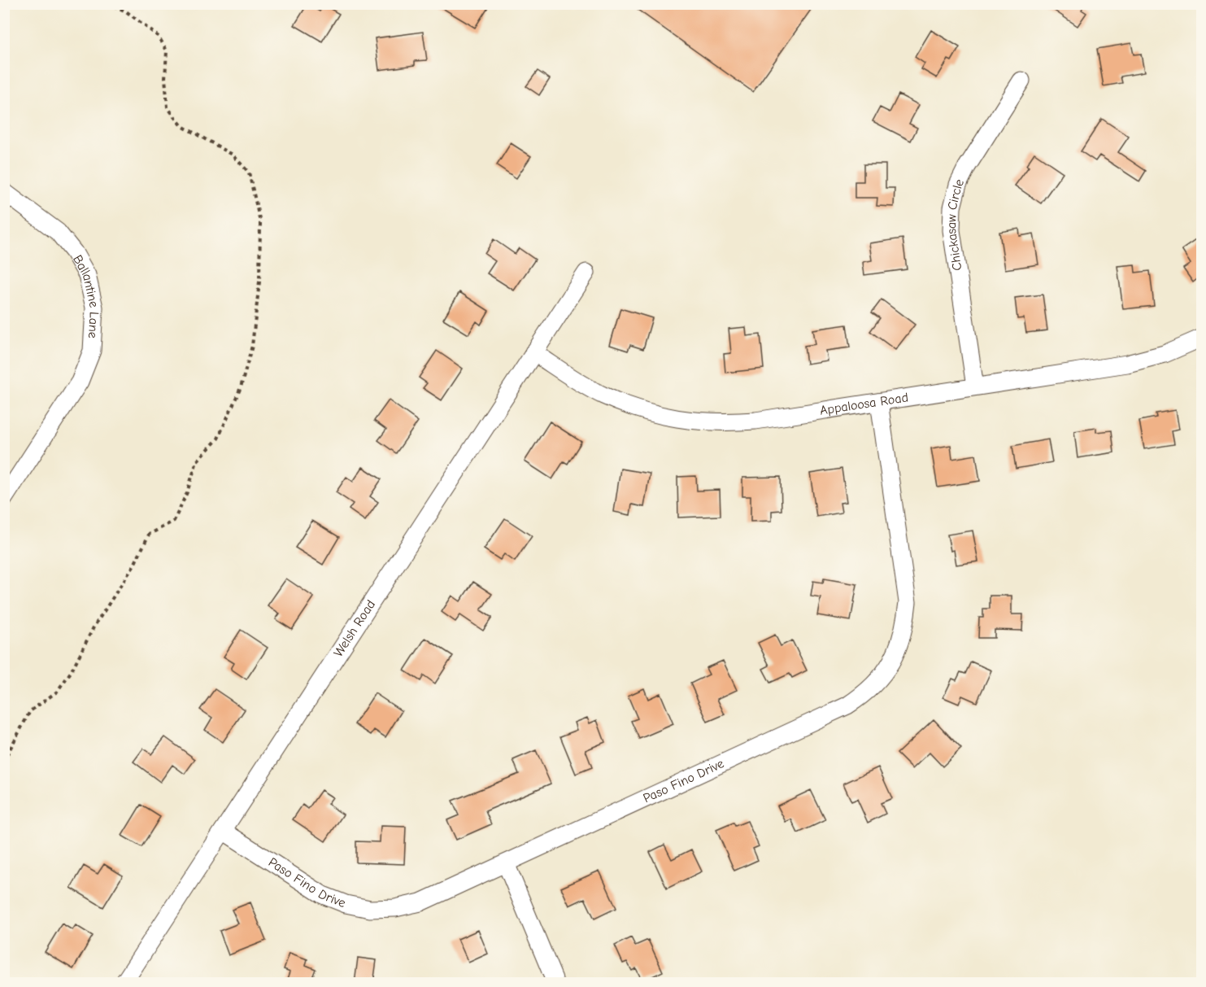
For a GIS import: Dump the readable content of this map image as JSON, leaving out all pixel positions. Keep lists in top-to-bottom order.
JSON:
{
  "streets": {
    "street": [
      "Chickasaw Circle",
      "Ballantine Lane",
      "Appaloosa Road",
      "Welsh Road",
      "Paso Fino Drive"
    ]
  },
  "crossings": [
    ["Chickasaw Circle", "Appaloosa Road"],
    ["Appaloosa Road", "Welsh Road"],
    ["Appaloosa Road", "Paso Fino Drive"],
    ["Welsh Road", "Paso Fino Drive"]
  ]
}
